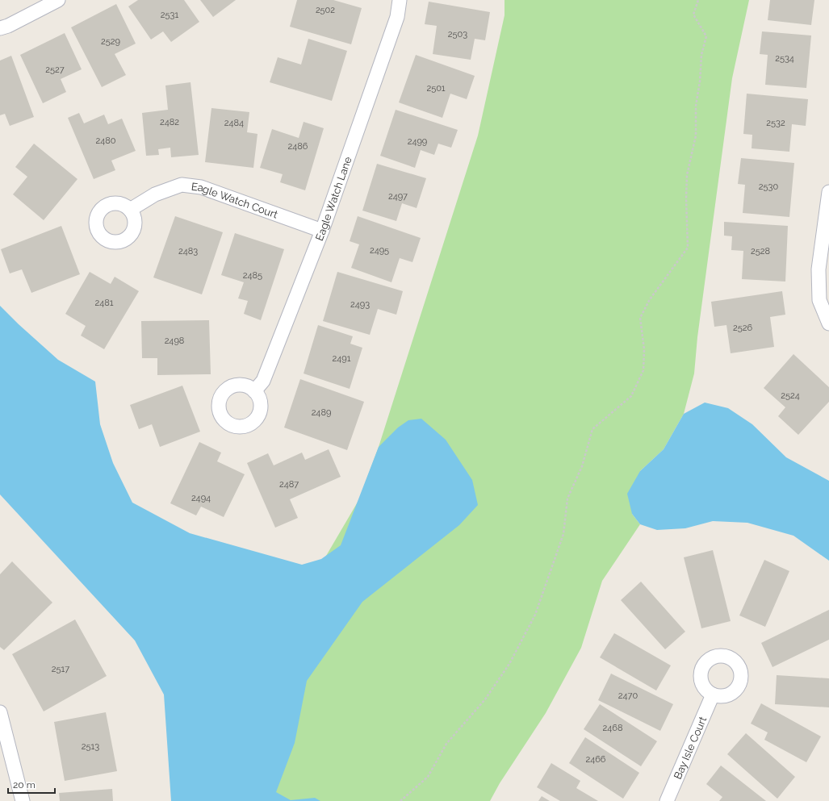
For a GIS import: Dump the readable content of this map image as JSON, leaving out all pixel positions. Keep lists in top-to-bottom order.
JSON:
{
  "streets": {
    "street": ["Eagle Watch Lane", "Eagle Watch Court", "Bay Isle Court"]
  },
  "crossings": [
    ["Eagle Watch Lane", "Eagle Watch Court"]
  ],
  "house_numbers": [
    "2502",
    "2531",
    "2503",
    "2529",
    "2534",
    "2527",
    "2501",
    "2482",
    "2484",
    "2532",
    "2480",
    "2499",
    "2486",
    "2530",
    "2497",
    "2495",
    "2483",
    "2528",
    "2485",
    "2481",
    "2493",
    "2526",
    "2498",
    "2491",
    "2524",
    "2489",
    "2487",
    "2494",
    "2517",
    "2470",
    "2468",
    "2513",
    "2466"
  ],
  "scale_bar": "20 m"
}
